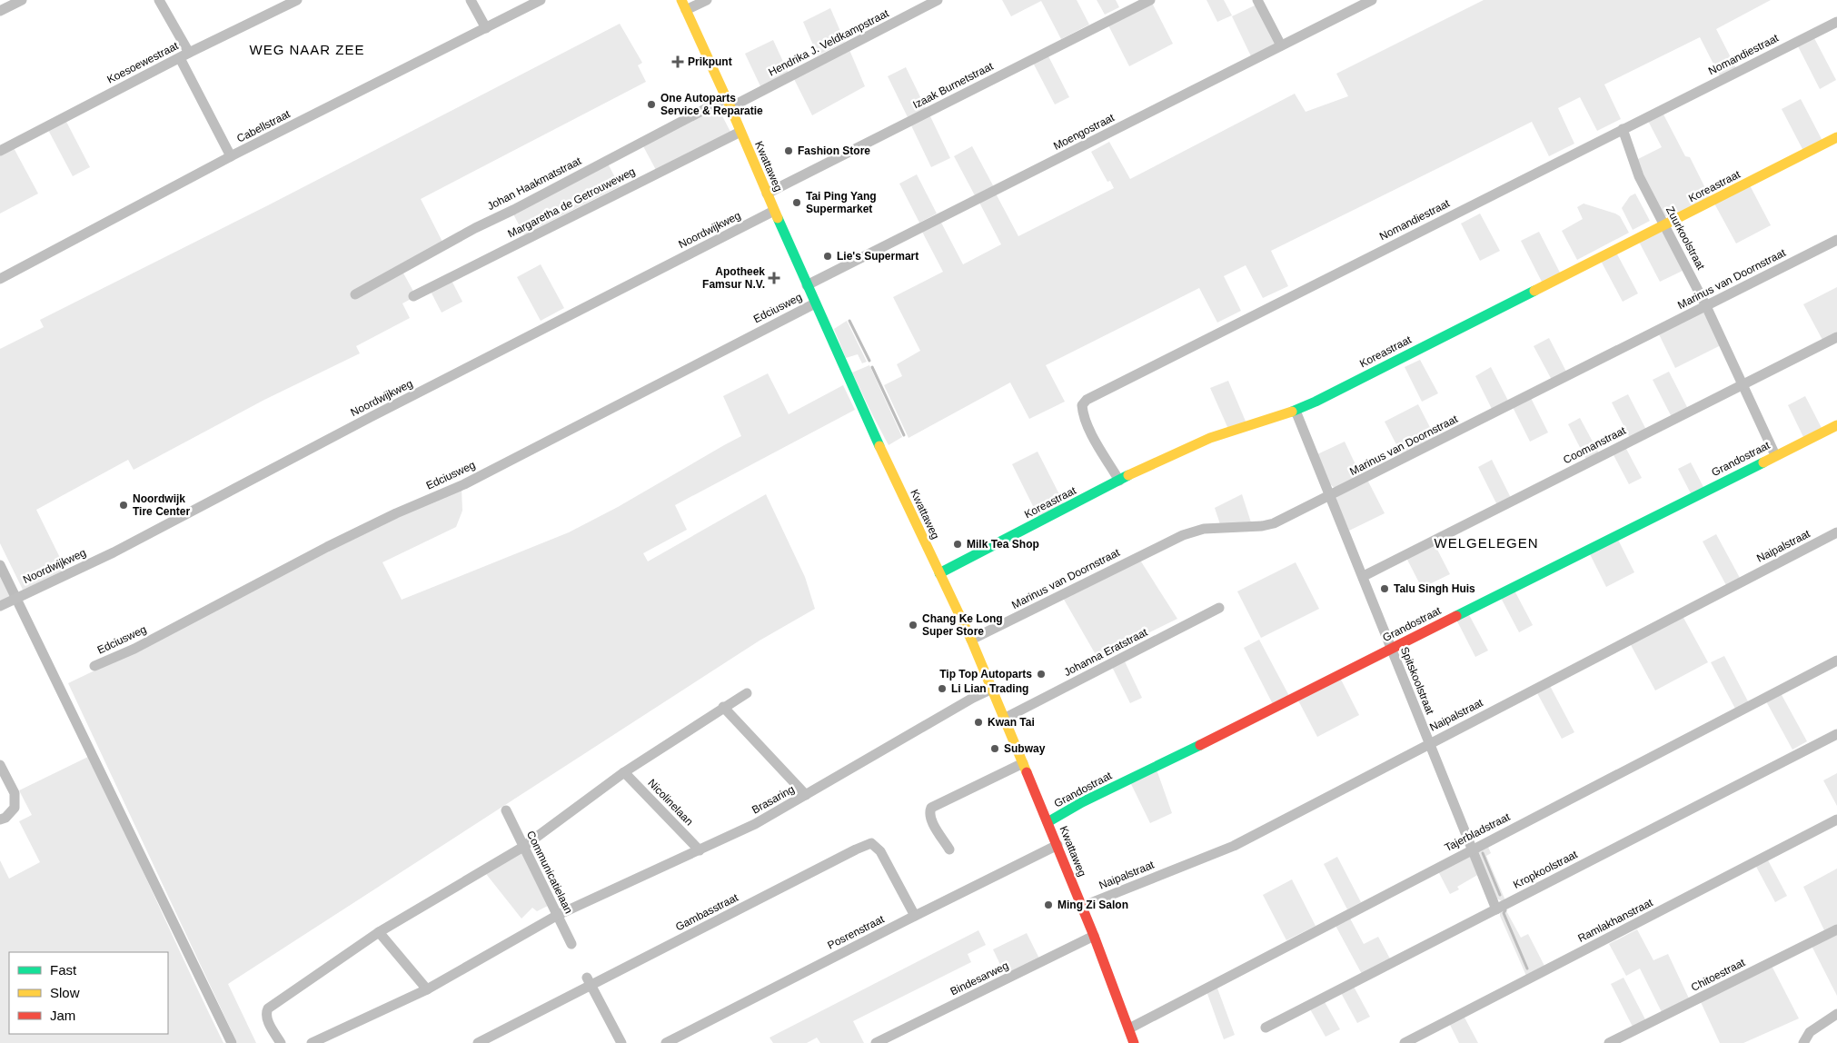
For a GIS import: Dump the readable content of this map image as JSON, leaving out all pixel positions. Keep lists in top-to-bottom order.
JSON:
{
  "streets": {
    "street": [
      "Hendrika J. Veldkampstraat",
      "Nomandiestraat",
      "Koesoewestraat",
      "Izaak Burnetstraat",
      "Cabellstraat",
      "Moengostraat",
      "Kwattaweg",
      "Johan Haakmatstraat",
      "Koreastraat",
      "Margaretha de Getrouweweg",
      "Noordwijkweg",
      "Zuurkoolstraat",
      "Marinus van Doornstraat",
      "Edciusweg",
      "Coomanstraat",
      "Grandostraat",
      "Naipalstraat",
      "Johanna Eratstraat",
      "Spitskoolstraat",
      "Brasaring",
      "Nicolinelaan",
      "Tajerbladstraat",
      "Kropkoolstraat",
      "Communicatielaan",
      "Gambasstraat",
      "Ramlakhanstraat",
      "Posrenstraat",
      "Chitoestraat",
      "Bindesarweg"
    ]
  },
  "crossings": [
    ["Hendrika J. Veldkampstraat", "Kwattaweg"],
    ["Hendrika J. Veldkampstraat", "Johan Haakmatstraat"],
    ["Nomandiestraat", "Koreastraat"],
    ["Nomandiestraat", "Zuurkoolstraat"],
    ["Izaak Burnetstraat", "Kwattaweg"],
    ["Moengostraat", "Kwattaweg"],
    ["Kwattaweg", "Johan Haakmatstraat"],
    ["Kwattaweg", "Koreastraat"],
    ["Kwattaweg", "Margaretha de Getrouweweg"],
    ["Kwattaweg", "Noordwijkweg"],
    ["Kwattaweg", "Marinus van Doornstraat"],
    ["Kwattaweg", "Edciusweg"],
    ["Kwattaweg", "Grandostraat"],
    ["Kwattaweg", "Naipalstraat"],
    ["Kwattaweg", "Johanna Eratstraat"],
    ["Kwattaweg", "Brasaring"],
    ["Kwattaweg", "Tajerbladstraat"],
    ["Kwattaweg", "Posrenstraat"],
    ["Kwattaweg", "Bindesarweg"],
    ["Koreastraat", "Zuurkoolstraat"],
    ["Koreastraat", "Spitskoolstraat"],
    ["Zuurkoolstraat", "Marinus van Doornstraat"],
    ["Zuurkoolstraat", "Coomanstraat"],
    ["Zuurkoolstraat", "Grandostraat"],
    ["Marinus van Doornstraat", "Spitskoolstraat"],
    ["Coomanstraat", "Spitskoolstraat"],
    ["Grandostraat", "Spitskoolstraat"],
    ["Naipalstraat", "Spitskoolstraat"],
    ["Spitskoolstraat", "Tajerbladstraat"],
    ["Spitskoolstraat", "Kropkoolstraat"],
    ["Brasaring", "Nicolinelaan"],
    ["Brasaring", "Communicatielaan"],
    ["Gambasstraat", "Posrenstraat"]
  ],
  "districts": ["WEG NAAR ZEE", "WELGELEGEN"],
  "places": {
    "health": ["Prikpunt", "Apotheek Famsur N.V."],
    "other": [
      "One Autoparts Service & Reparatie",
      "Fashion Store",
      "Tai Ping Yang Supermarket",
      "Lie's Supermart",
      "Noordwijk Tire Center",
      "Milk Tea Shop",
      "Talu Singh Huis",
      "Chang Ke Long Super Store",
      "Tip Top Autoparts",
      "Li Lian Trading",
      "Kwan Tai",
      "Subway",
      "Ming Zi Salon"
    ]
  },
  "legend": ["Fast", "Slow", "Jam"]
}
